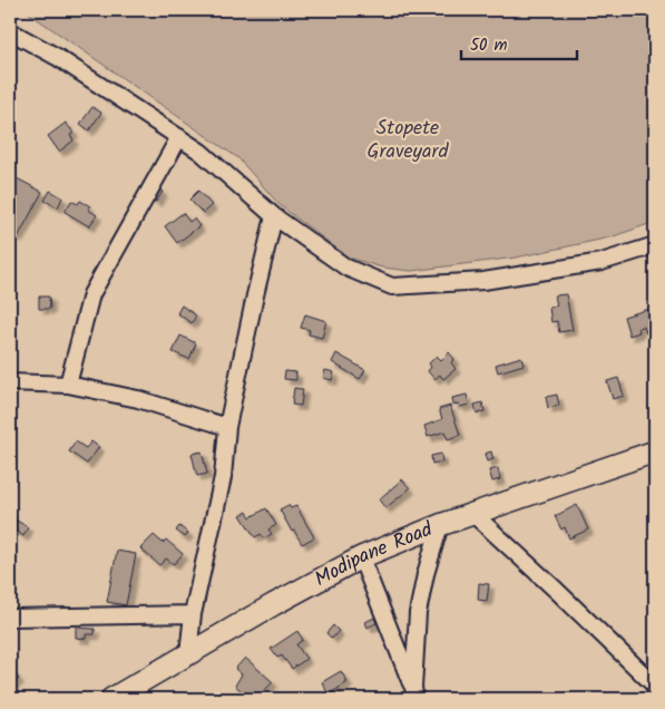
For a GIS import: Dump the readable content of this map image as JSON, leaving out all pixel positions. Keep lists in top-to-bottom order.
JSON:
{
  "streets": {
    "main road": ["Modipane Road"]
  },
  "parks": ["Stopete Graveyard"],
  "scale_bar": "50 m"
}
